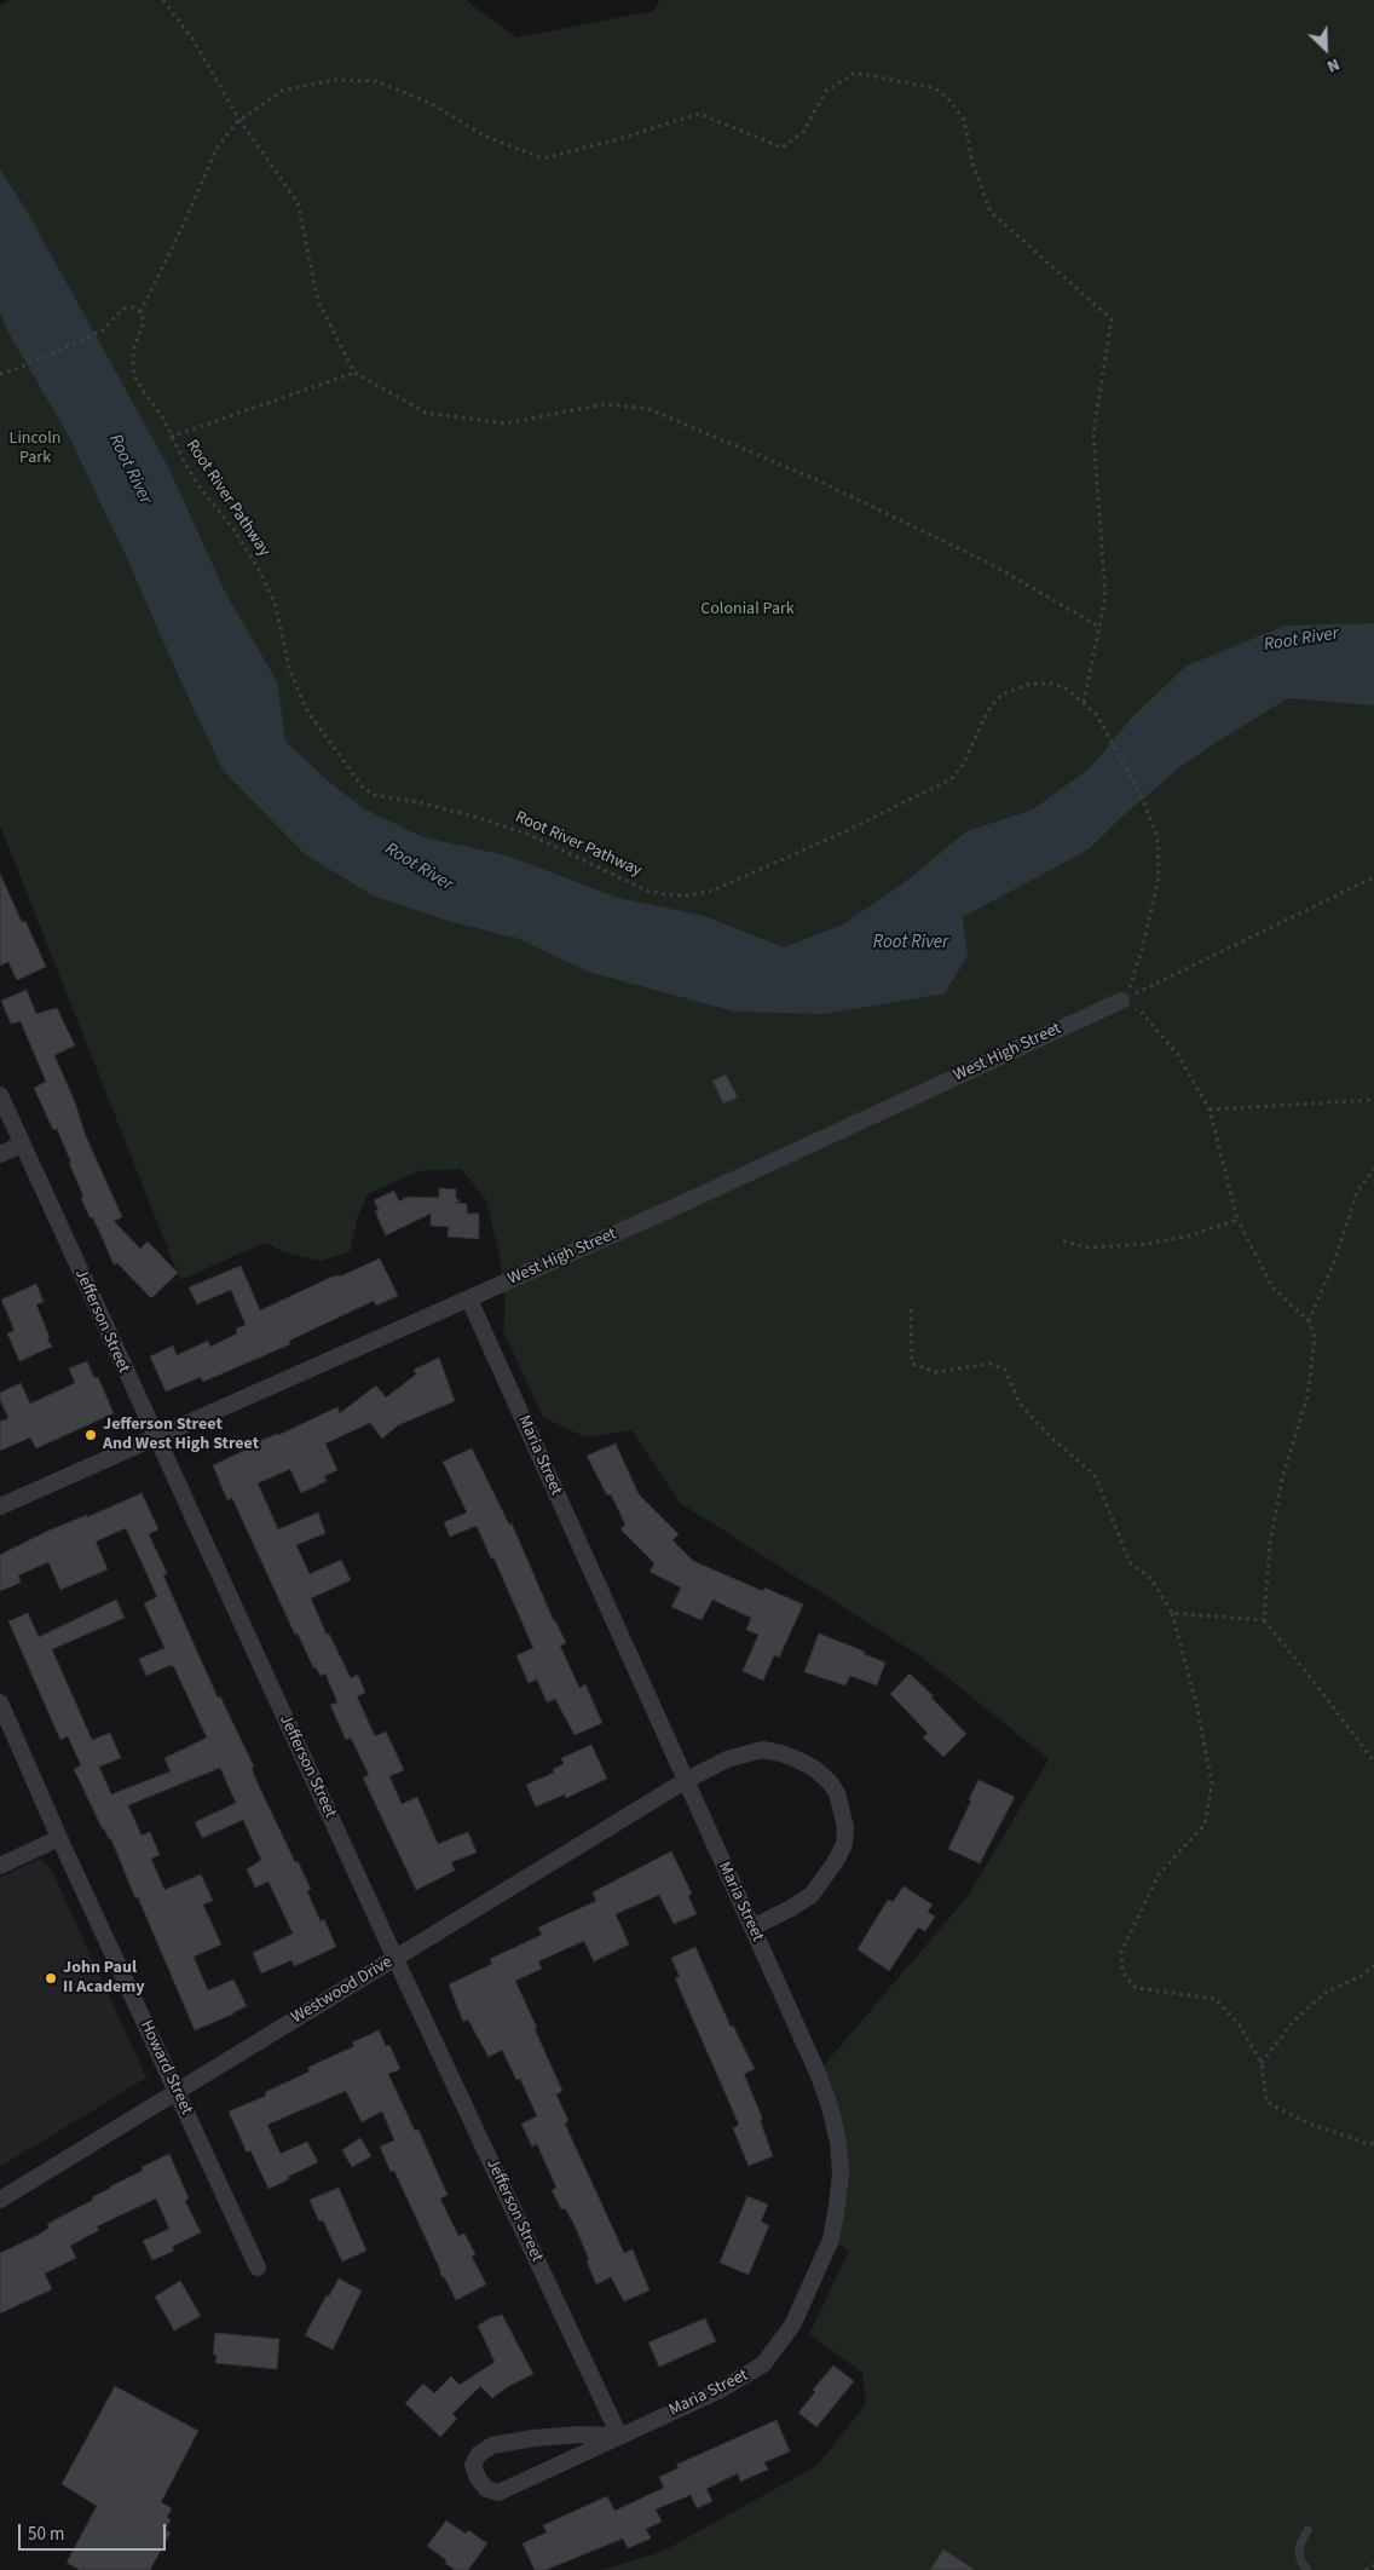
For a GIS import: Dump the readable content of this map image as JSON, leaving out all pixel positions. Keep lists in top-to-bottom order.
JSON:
{
  "streets": {
    "street": [
      "West High Street",
      "Jefferson Street",
      "Maria Street",
      "Westwood Drive",
      "Howard Street"
    ],
    "path": ["Root River Pathway"]
  },
  "crossings": [
    ["Root River Pathway", "West High Street"],
    ["West High Street", "Jefferson Street"],
    ["West High Street", "Maria Street"],
    ["Jefferson Street", "Maria Street"],
    ["Jefferson Street", "Westwood Drive"],
    ["Maria Street", "Westwood Drive"],
    ["Westwood Drive", "Howard Street"]
  ],
  "water": ["Root River"],
  "parks": ["Lincoln Park", "Colonial Park"],
  "places": ["Jefferson Street And West High Street", "John Paul II Academy"],
  "scale_bar": "50 m",
  "north": "bottom right"
}
